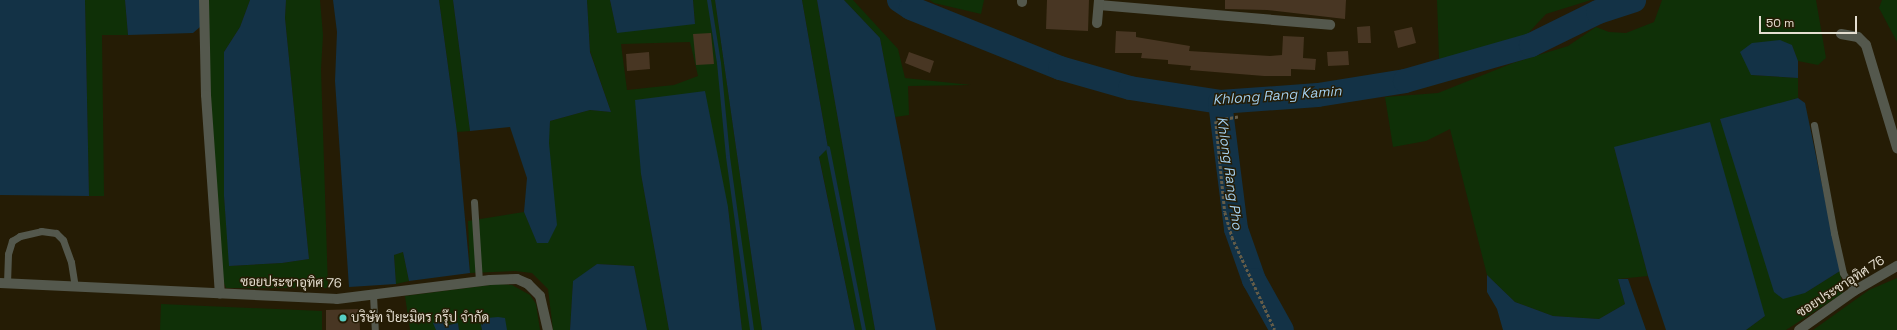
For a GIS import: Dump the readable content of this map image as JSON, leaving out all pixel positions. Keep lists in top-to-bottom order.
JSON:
{
  "streets": {
    "street": ["ซอยประชาอุทิศ 76"]
  },
  "water": ["Khlong Rang Kamin", "Khlong Rang Pho"],
  "places": ["บริษัท ปิยะมิตร กรุ๊ป จำกัด"],
  "scale_bar": "50 m"
}
